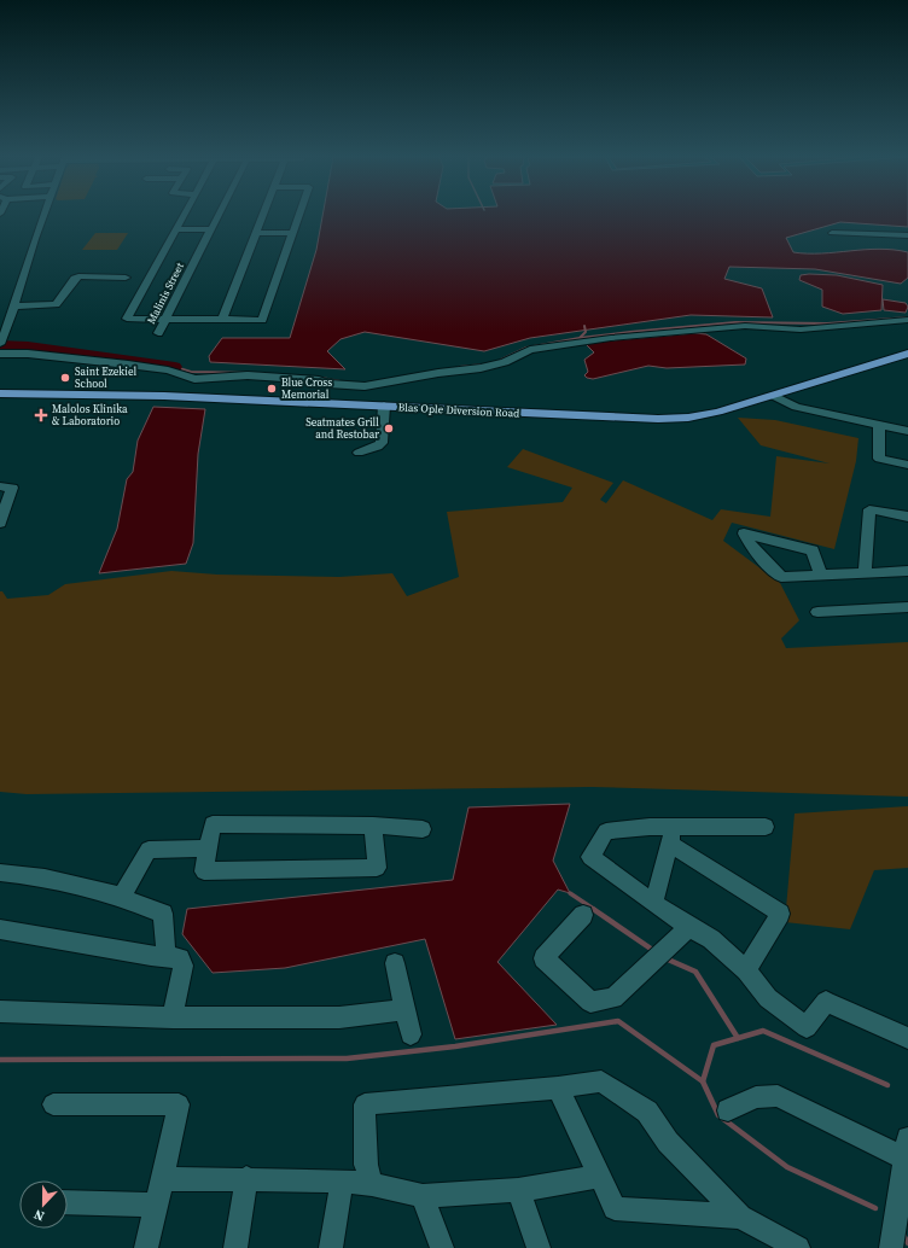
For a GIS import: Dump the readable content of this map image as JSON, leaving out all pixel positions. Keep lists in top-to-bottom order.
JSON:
{
  "streets": {
    "main road": ["Blas Ople Diversion Road"],
    "street": ["Malinis Street"]
  },
  "places": {
    "other": ["Saint Ezekiel School", "Blue Cross Memorial", "Seatmates Grill and Restobar"],
    "health": ["Malolos Klinika & Laboratorio"]
  },
  "north": "bottom"
}
